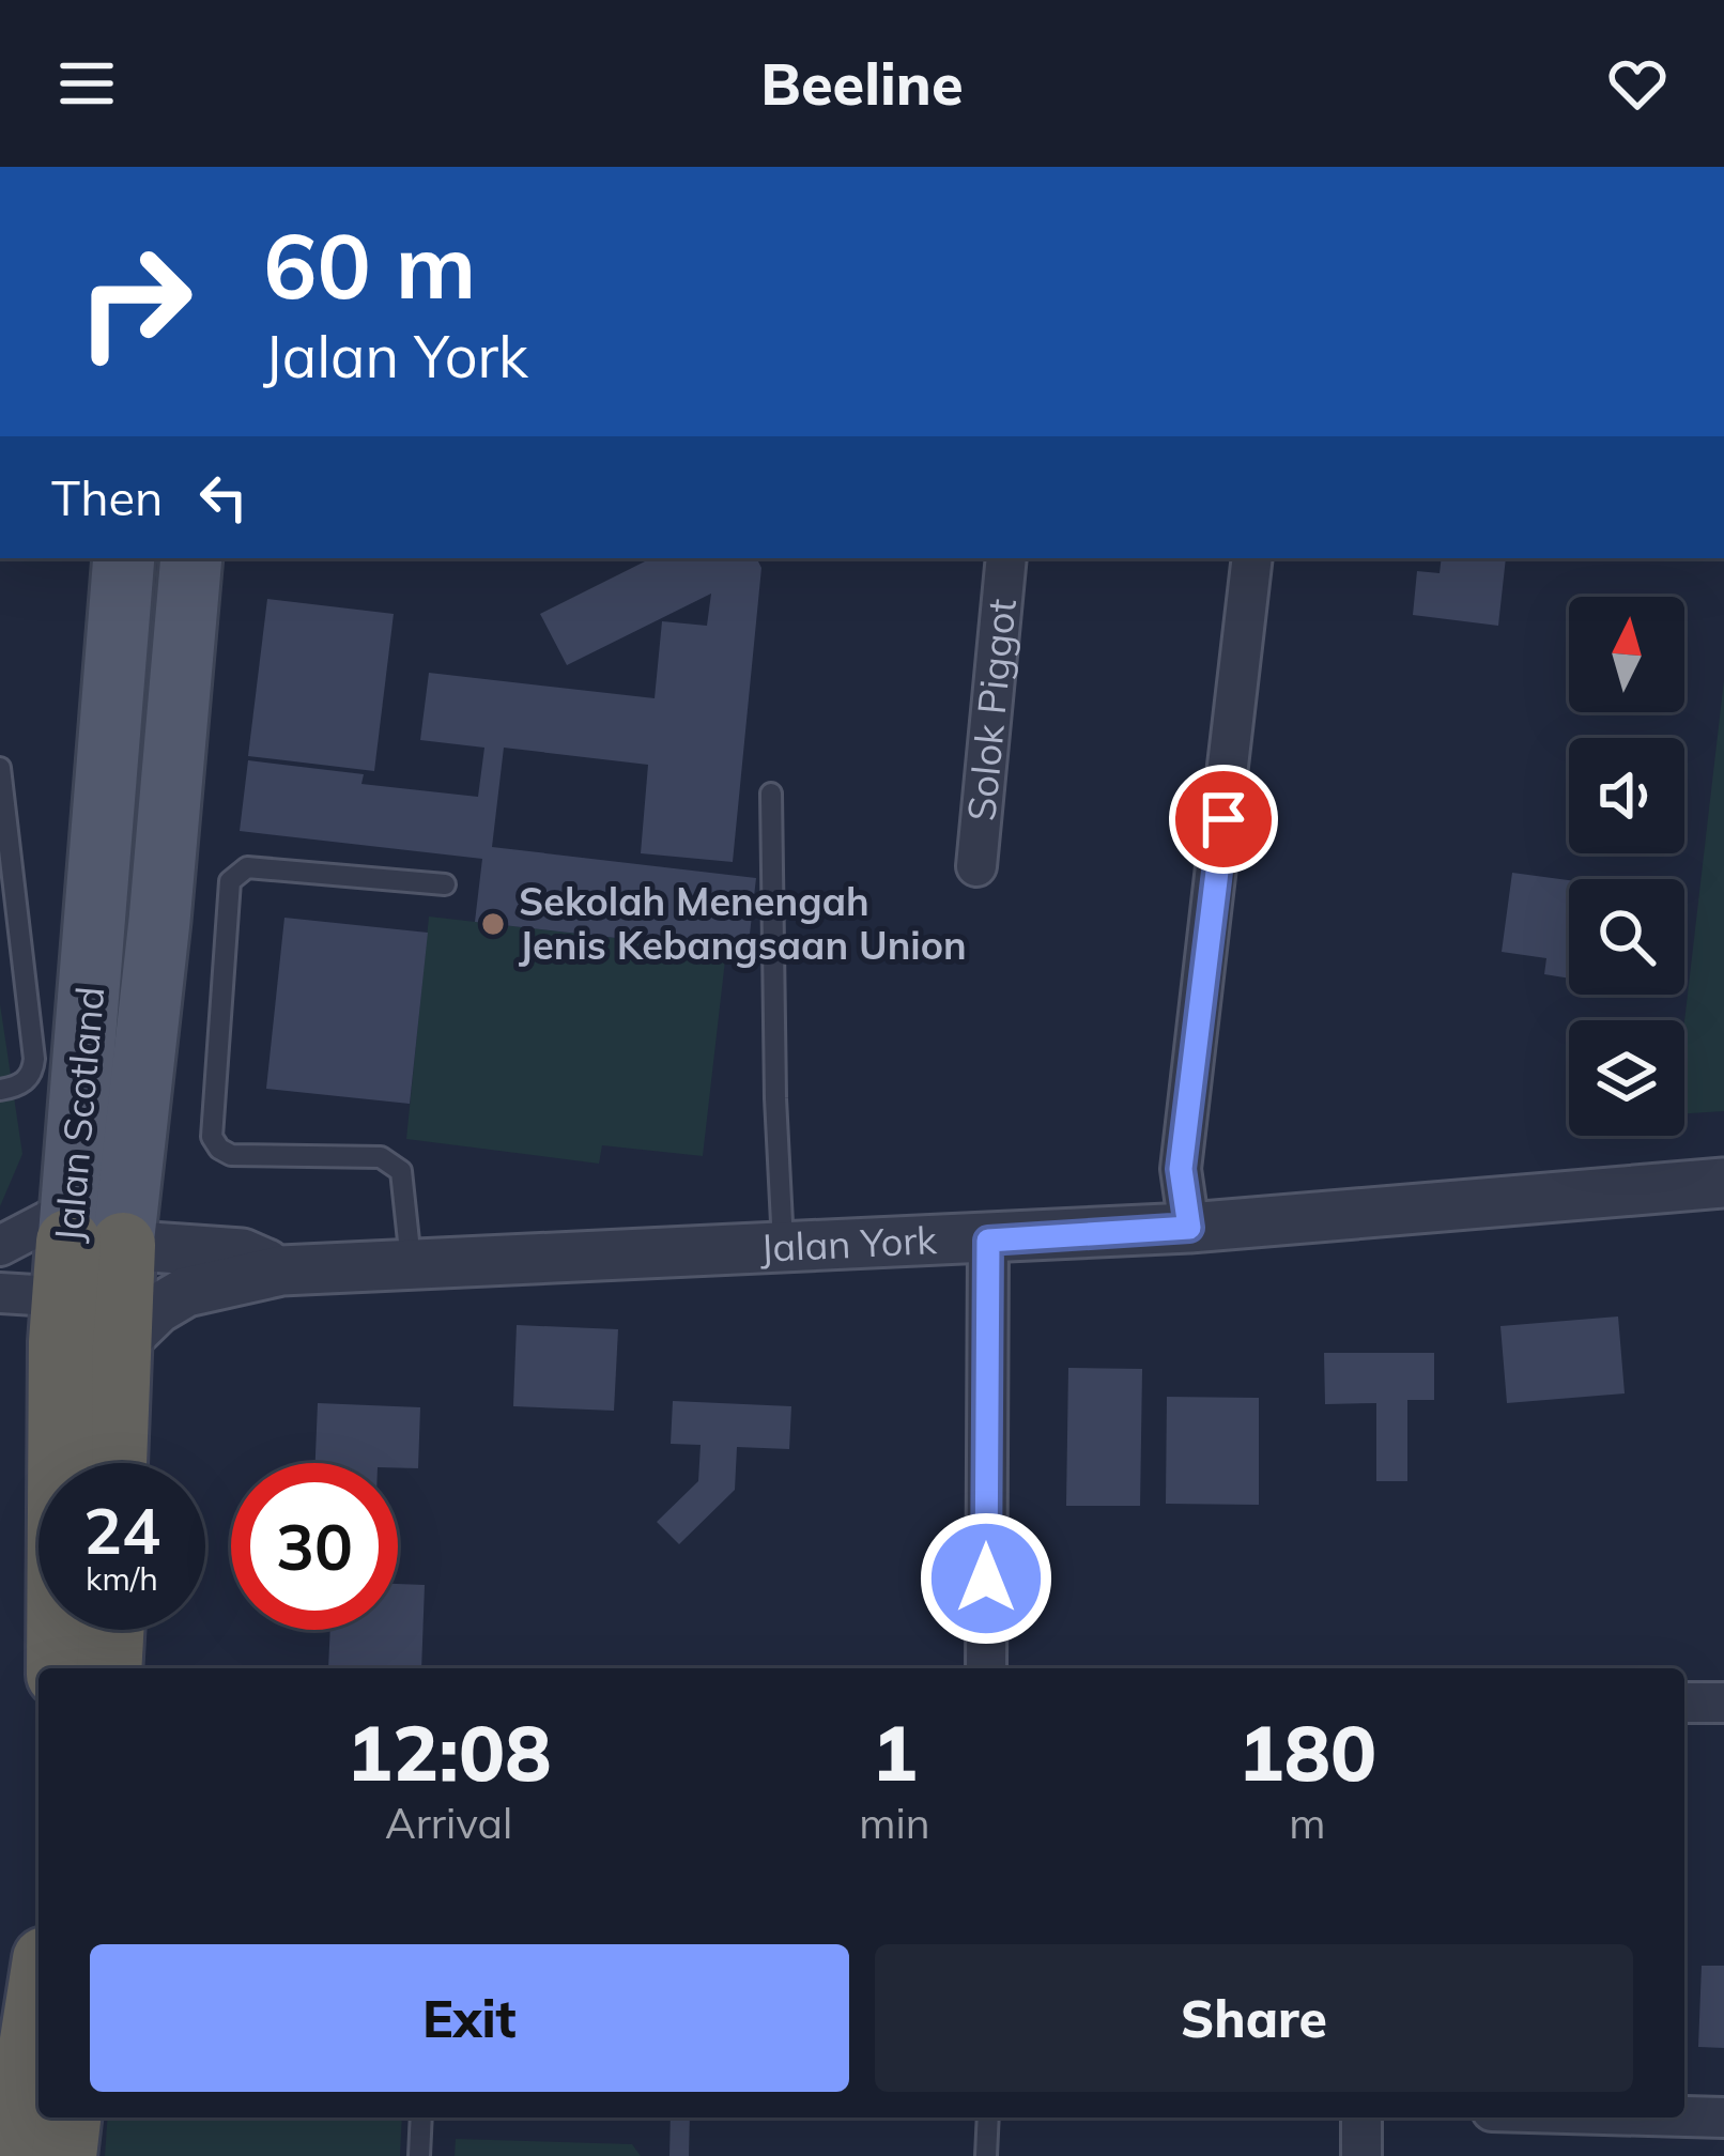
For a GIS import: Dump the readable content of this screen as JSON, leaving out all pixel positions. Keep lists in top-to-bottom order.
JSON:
{
  "streets": {
    "highway": ["Jalan Scotland"],
    "street": ["Solok Piggot", "Jalan York"]
  },
  "crossings": [
    ["Jalan Scotland", "Jalan York"]
  ],
  "places": ["Sekolah Menengah Jenis Kebangsaan Union"],
  "north": "top",
  "page": {
    "header": "Beeline",
    "turn": ["60 m", "Jalan York"],
    "then": "Then",
    "speed": "24 km/h",
    "limit": "30",
    "eta": [
      "12:08",
      "Arrival",
      "1",
      "min",
      "180",
      "m"
    ],
    "buttons": ["Exit", "Share"]
  }
}
